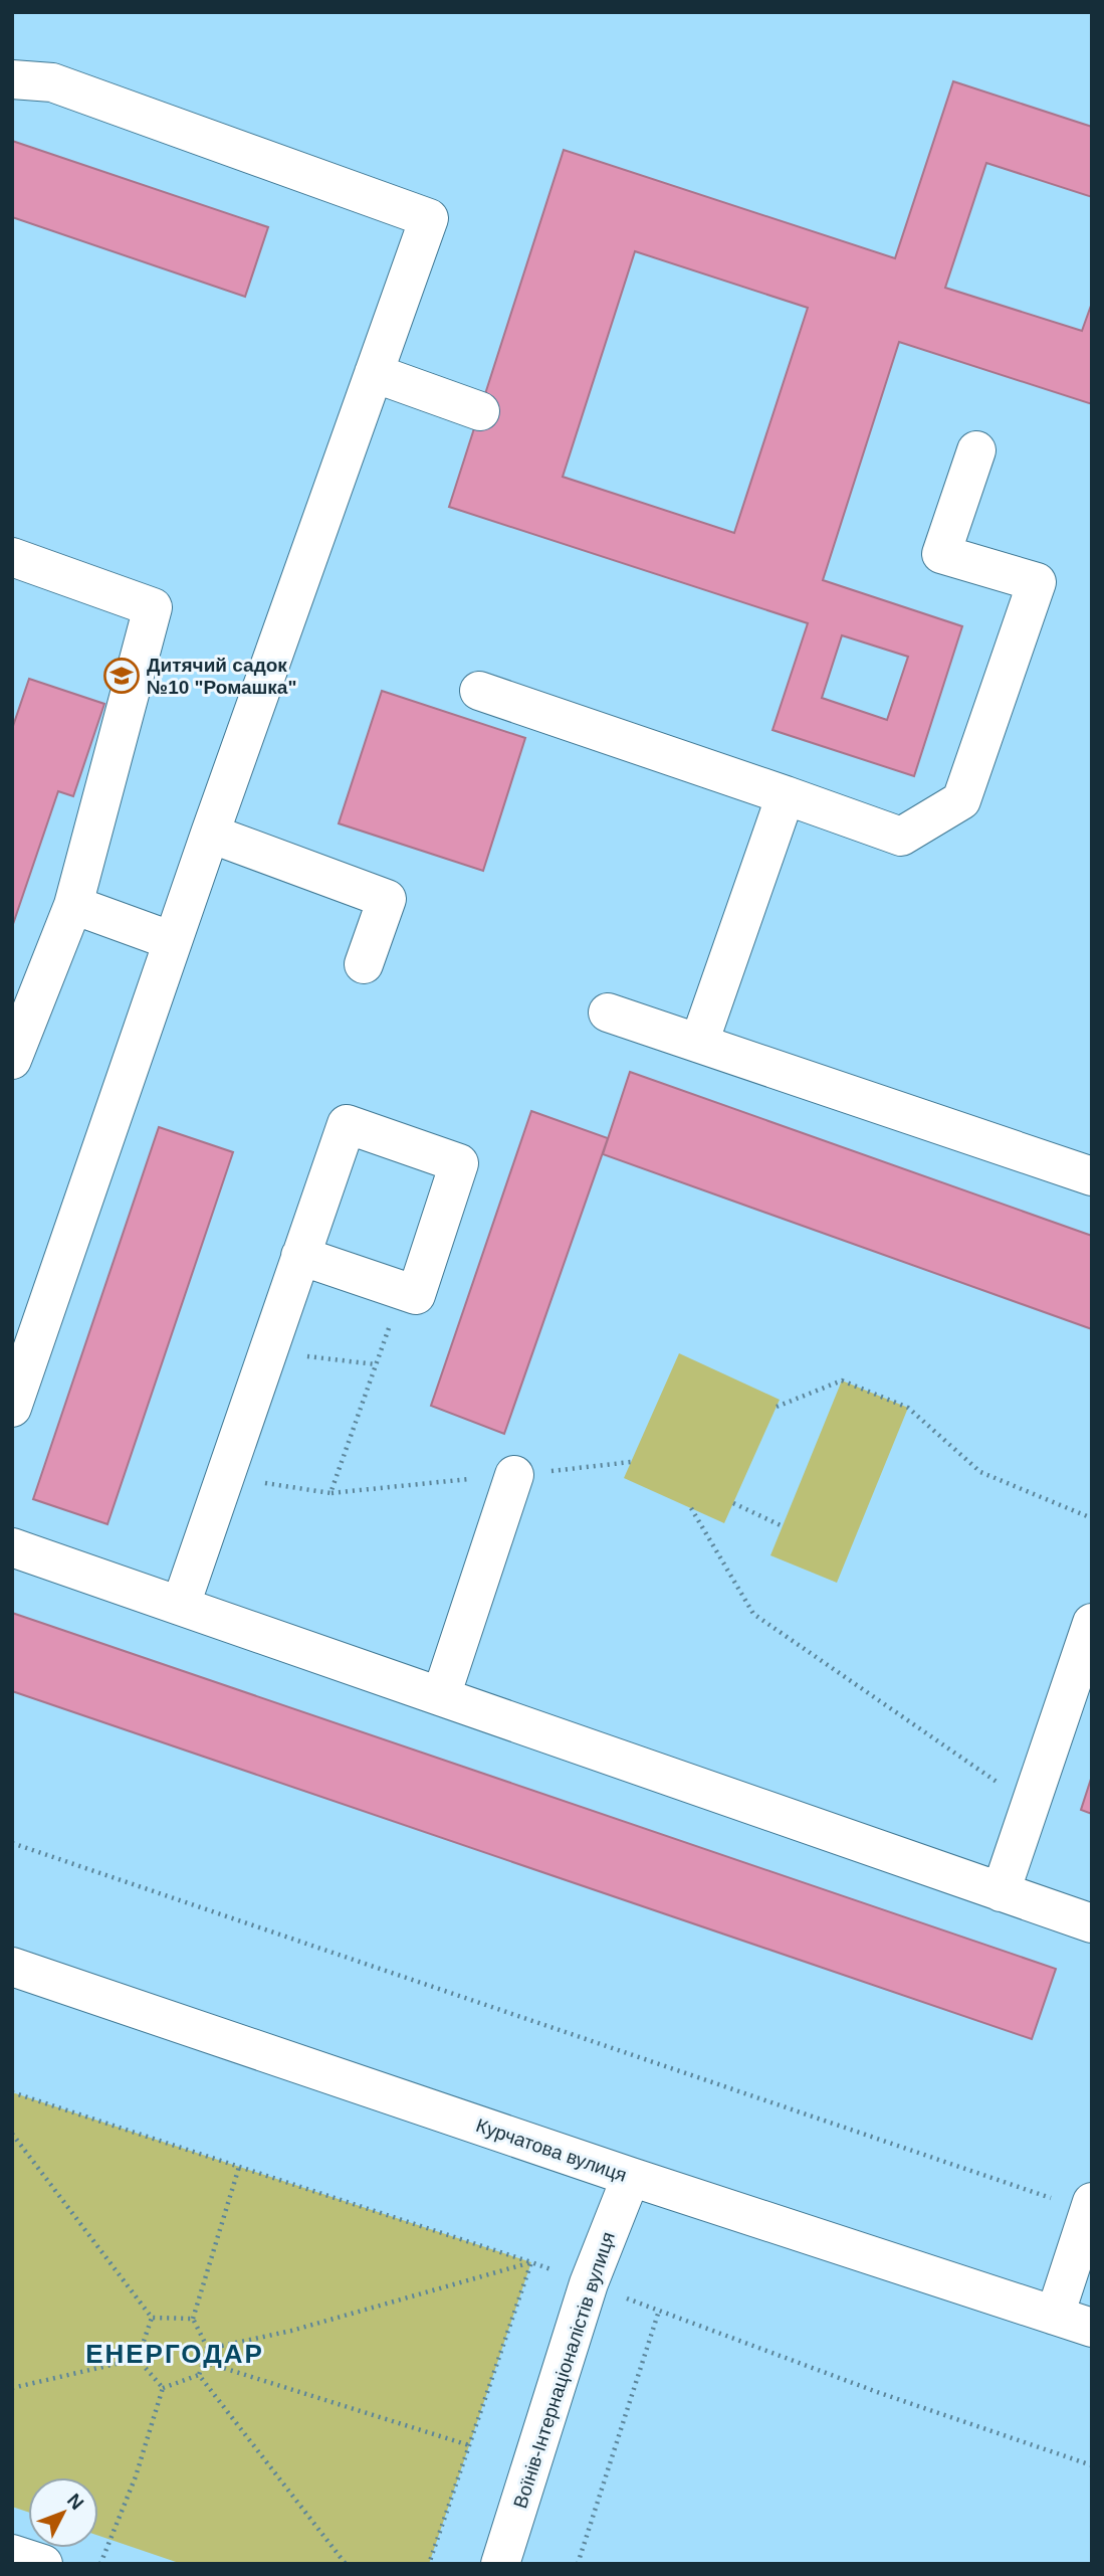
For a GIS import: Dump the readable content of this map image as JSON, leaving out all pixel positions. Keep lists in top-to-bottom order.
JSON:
{
  "streets": {
    "street": ["Курчатова вулиця", "Воїнів-Інтернаціоналістів вулиця"]
  },
  "crossings": [
    ["Курчатова вулиця", "Воїнів-Інтернаціоналістів вулиця"]
  ],
  "districts": ["ЕНЕРГОДАР"],
  "places": {
    "school or university": ["Дитячий садок №10 \"Ромашка\""]
  },
  "north": "top right"
}
